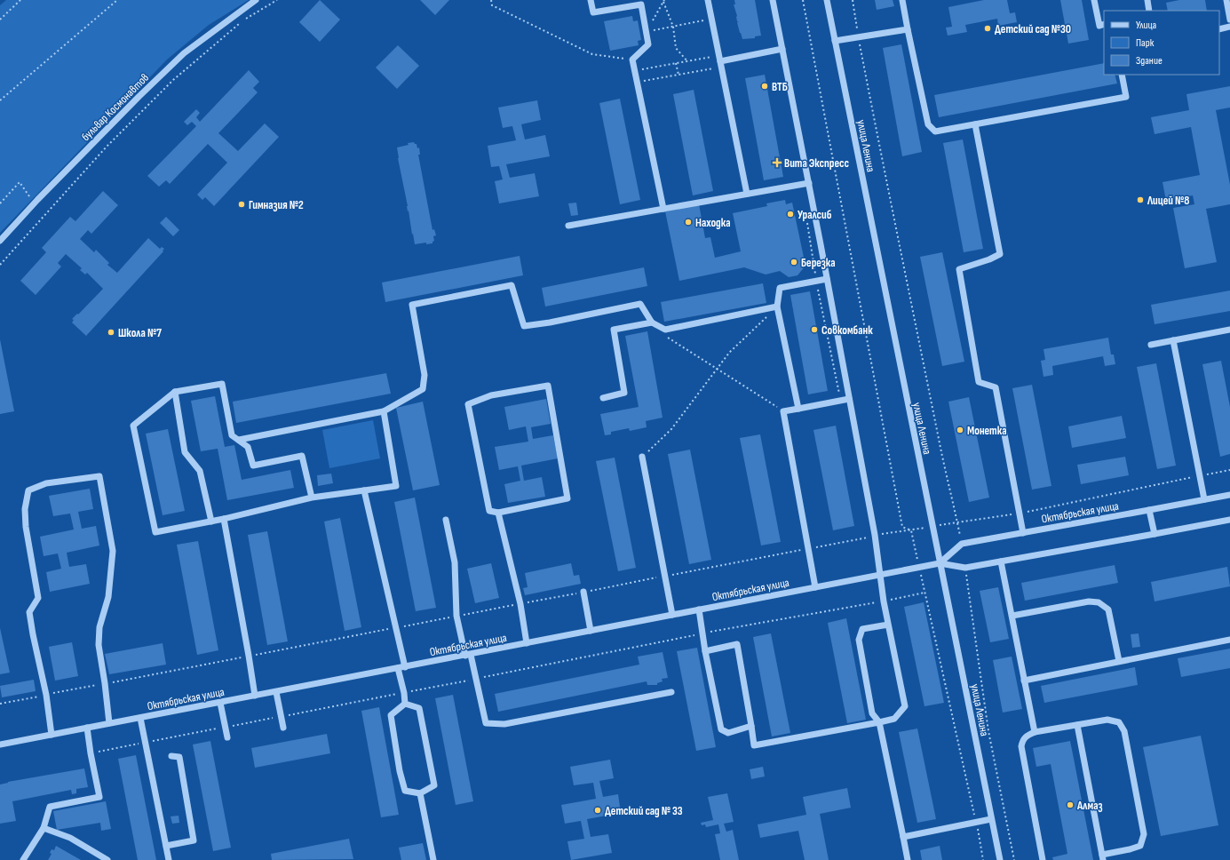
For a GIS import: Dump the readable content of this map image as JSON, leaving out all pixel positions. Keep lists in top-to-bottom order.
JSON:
{
  "streets": {
    "street": ["бульвар Космонавтов", "улица Ленина", "Октябрьская улица"]
  },
  "crossings": [
    ["улица Ленина", "Октябрьская улица"]
  ],
  "places": {
    "other": [
      "Детский сад №30",
      "ВТБ",
      "Лицей №8",
      "Гимназия №2",
      "Уралсиб",
      "Находка",
      "Березка",
      "Совкомбанк",
      "Школа №7",
      "Монетка",
      "Алмаз",
      "Детский сад № 33"
    ],
    "health": ["Вита Экспресс"]
  },
  "legend": ["Улица", "Парк", "Здание"]
}
